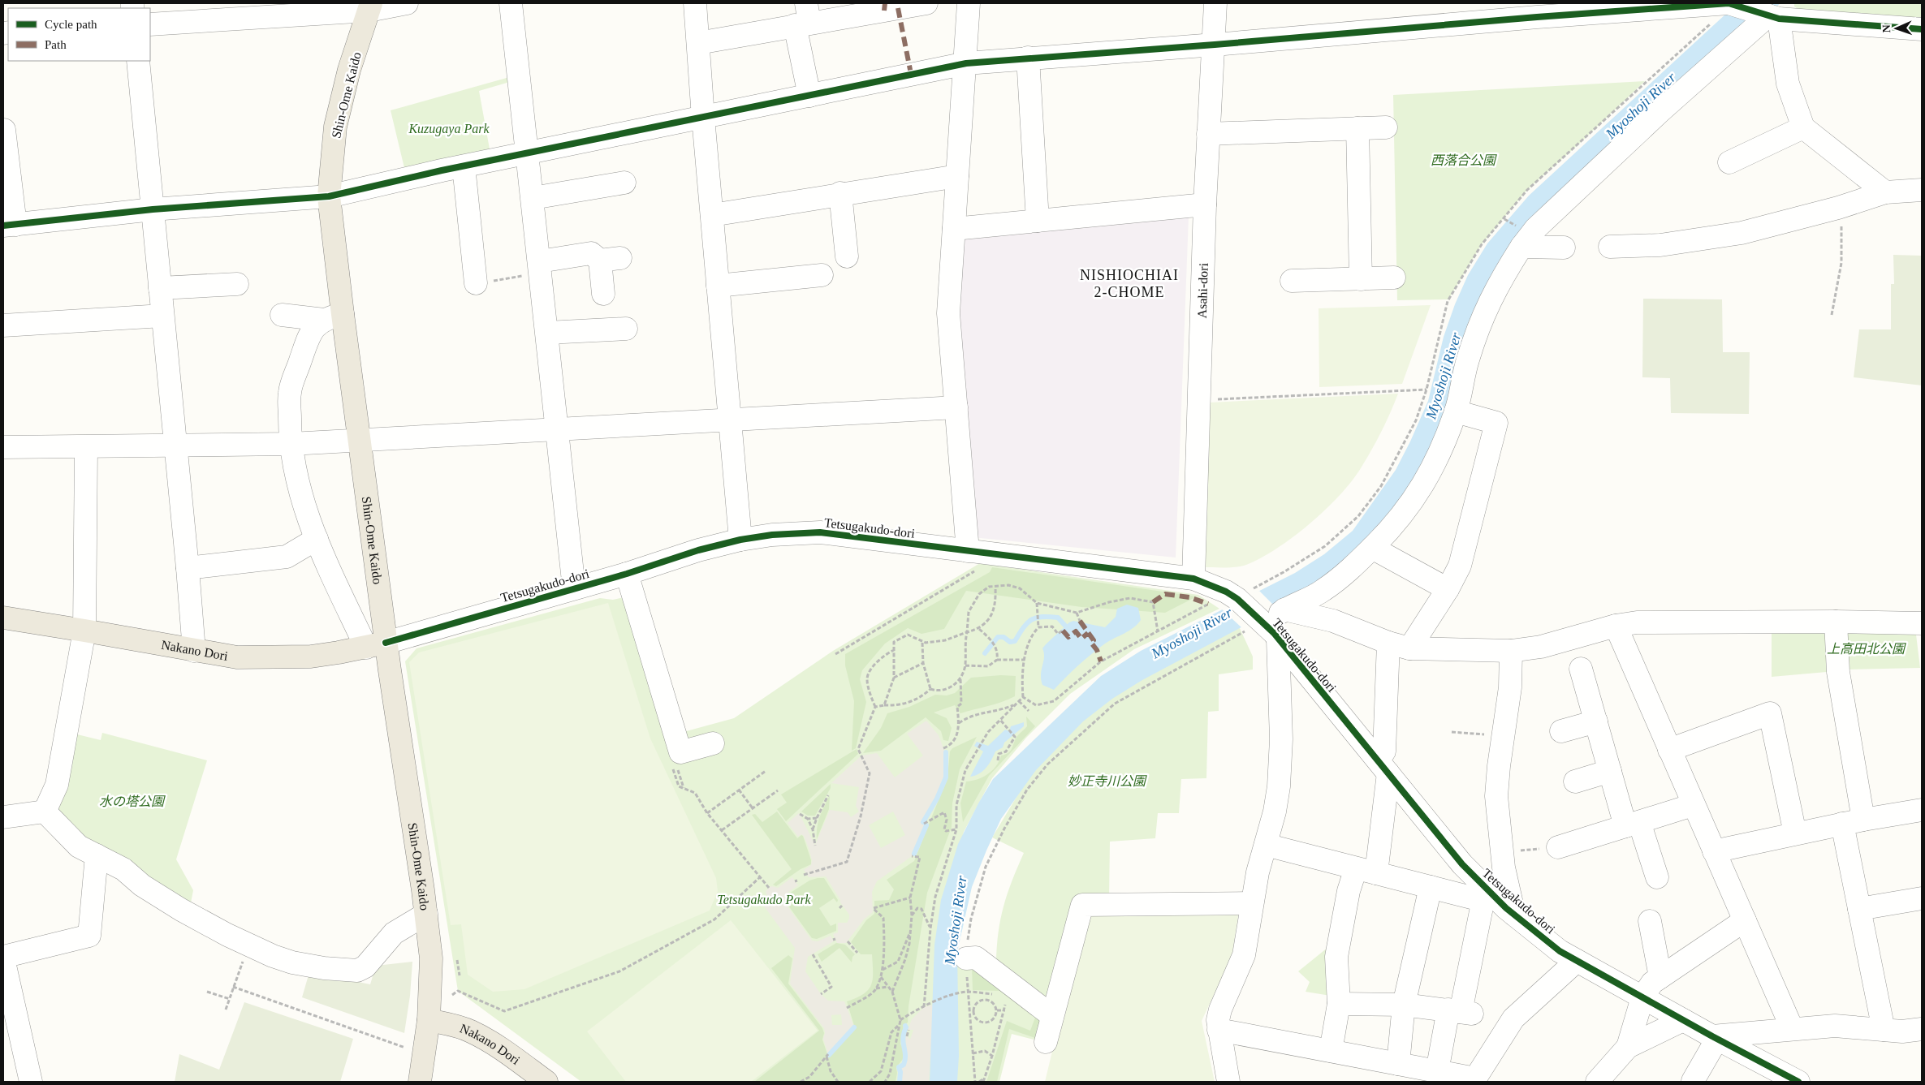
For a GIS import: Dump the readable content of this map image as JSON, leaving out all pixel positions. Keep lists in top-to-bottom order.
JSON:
{
  "streets": {
    "main road": ["Shin-Ome Kaido", "Nakano Dori"],
    "street": ["Asahi-dori", "Tetsugakudo-dori"]
  },
  "crossings": [
    ["Shin-Ome Kaido", "Tetsugakudo-dori"],
    ["Shin-Ome Kaido", "Nakano Dori"],
    ["Asahi-dori", "Tetsugakudo-dori"],
    ["Tetsugakudo-dori", "Nakano Dori"]
  ],
  "districts": ["NISHIOCHIAI 2-CHOME"],
  "water": ["Myoshoji River"],
  "parks": [
    "Kuzugaya Park",
    "西落合公園",
    "上高田北公園",
    "妙正寺川公園",
    "水の塔公園",
    "Tetsugakudo Park"
  ],
  "legend": ["Cycle path", "Path"],
  "north": "left"
}
